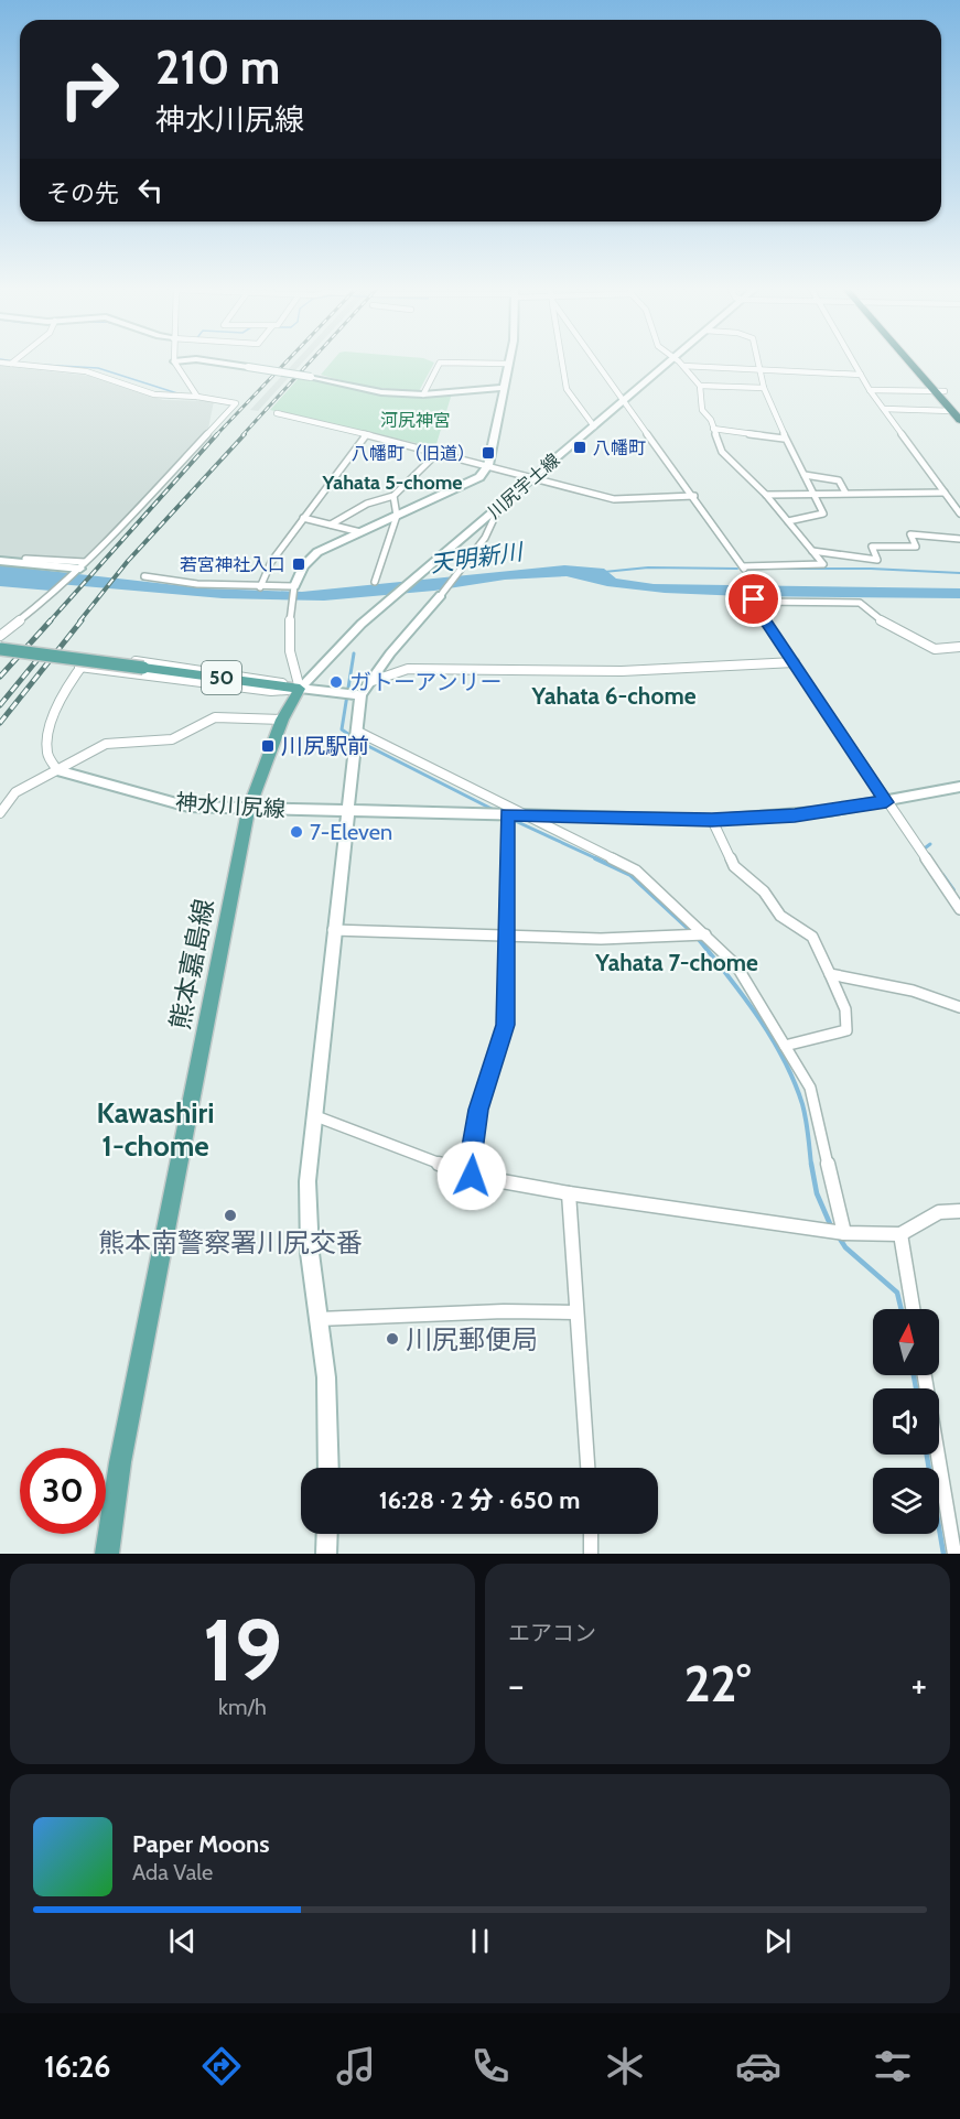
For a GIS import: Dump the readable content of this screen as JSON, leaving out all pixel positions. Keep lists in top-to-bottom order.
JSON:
{
  "streets": {
    "main road": ["50", "熊本嘉島線"],
    "street": ["川尻宇土線", "神水川尻線"]
  },
  "crossings": [
    ["川尻宇土線", "50"],
    ["川尻宇土線", "熊本嘉島線"],
    ["50", "熊本嘉島線"],
    ["神水川尻線", "熊本嘉島線"]
  ],
  "districts": [
    "Yahata 5-chome",
    "Yahata 6-chome",
    "Yahata 7-chome",
    "Kawashiri 1-chome"
  ],
  "water": ["天明新川"],
  "parks": ["河尻神宮"],
  "places": {
    "transit": [
      "八幡町",
      "八幡町（旧道）",
      "若宮神社入口",
      "川尻駅前"
    ],
    "other": [
      "ガトーアンリー",
      "7-Eleven",
      "熊本南警察署川尻交番",
      "川尻郵便局"
    ]
  },
  "north": "top",
  "page": {
    "turn": ["210 m", "神水川尻線"],
    "then": "その先",
    "limit": "30",
    "trip": "16:28 · 2 分 · 650 m",
    "tile": [
      ["19", "km/h"],
      "エアコン"
    ],
    "heat": ["−", "22°", "+"],
    "song": ["Paper Moons", "Ada Vale"],
    "tabs": "16:26"
  }
}
